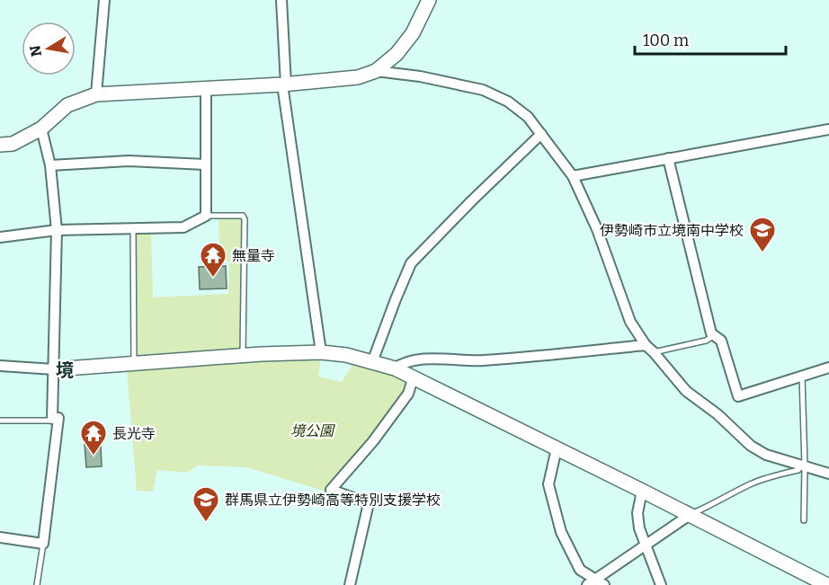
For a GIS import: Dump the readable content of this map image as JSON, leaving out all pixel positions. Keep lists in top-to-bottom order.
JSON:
{
  "districts": ["境"],
  "parks": ["境公園"],
  "places": {
    "school or university": ["伊勢崎市立境南中学校", "群馬県立伊勢崎高等特別支援学校"],
    "temple": ["無量寺", "長光寺"]
  },
  "scale_bar": "100 m",
  "north": "left"
}
